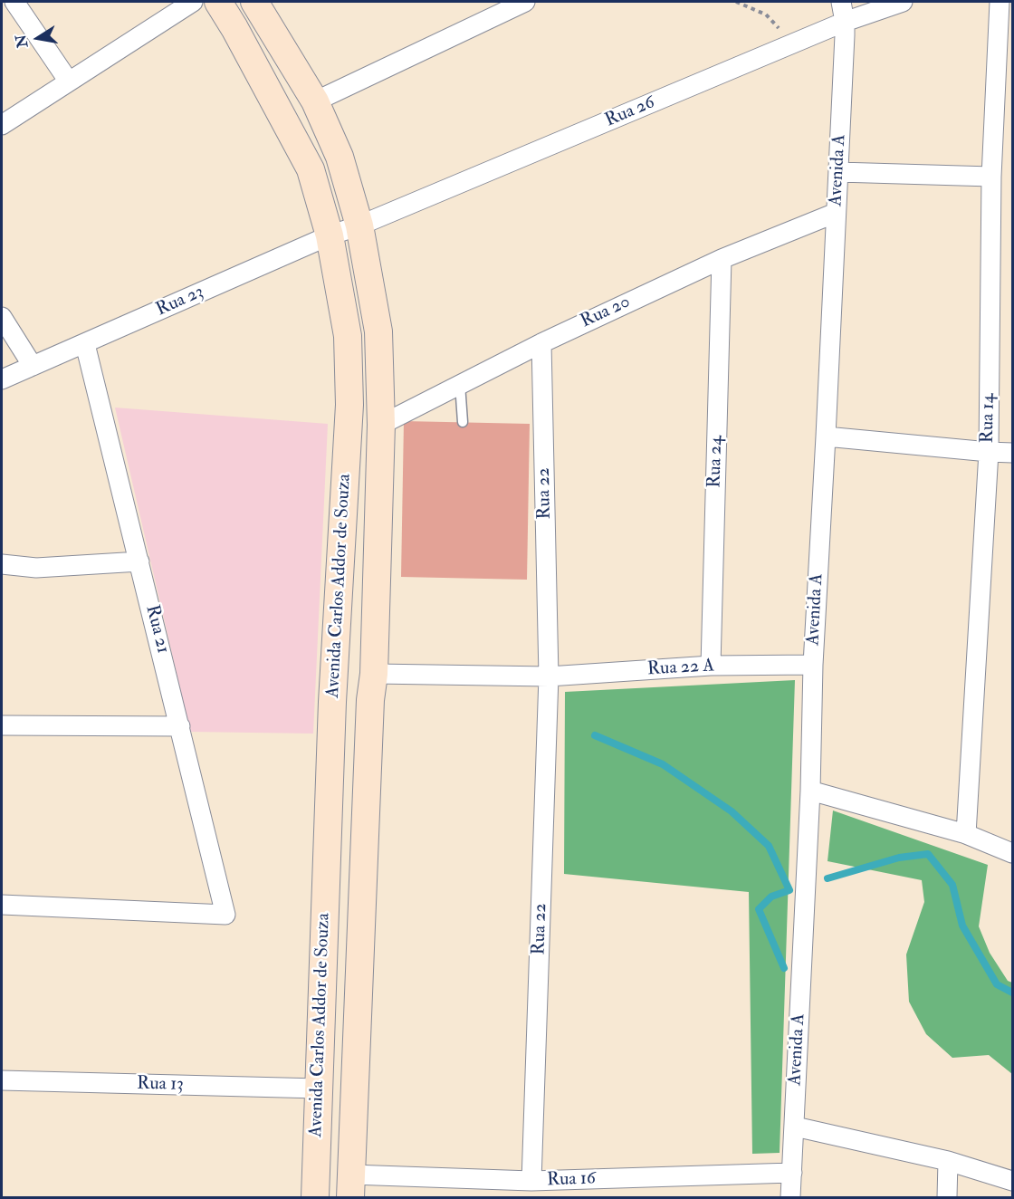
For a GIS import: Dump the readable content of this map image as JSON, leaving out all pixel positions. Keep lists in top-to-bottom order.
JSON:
{
  "streets": {
    "street": [
      "Rua 26",
      "Avenida A",
      "Rua 23",
      "Rua 20",
      "Rua 14",
      "Rua 24",
      "Rua 22",
      "Avenida Carlos Addor de Souza",
      "Rua 21",
      "Rua 22 A",
      "Rua 13",
      "Rua 16"
    ]
  },
  "crossings": [
    ["Rua 26", "Avenida A"],
    ["Rua 26", "Rua 23"],
    ["Rua 26", "Avenida Carlos Addor de Souza"],
    ["Avenida A", "Rua 20"],
    ["Avenida A", "Rua 22 A"],
    ["Avenida A", "Rua 16"],
    ["Rua 23", "Avenida Carlos Addor de Souza"],
    ["Rua 23", "Rua 21"],
    ["Rua 20", "Rua 24"],
    ["Rua 20", "Rua 22"],
    ["Rua 20", "Avenida Carlos Addor de Souza"],
    ["Rua 24", "Rua 22 A"],
    ["Rua 22", "Rua 22 A"],
    ["Rua 22", "Rua 16"],
    ["Avenida Carlos Addor de Souza", "Rua 13"],
    ["Avenida Carlos Addor de Souza", "Rua 16"]
  ],
  "north": "left"
}
